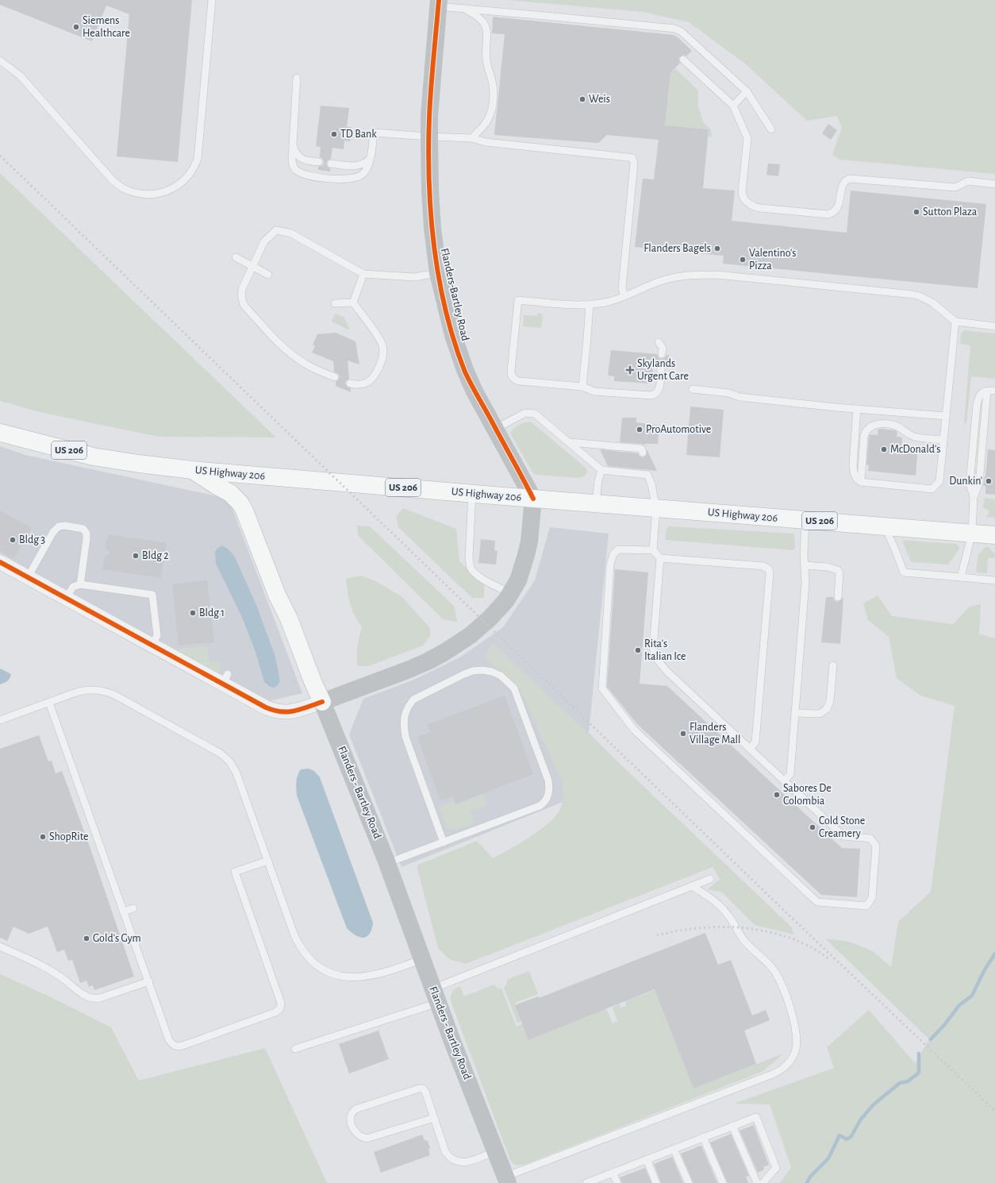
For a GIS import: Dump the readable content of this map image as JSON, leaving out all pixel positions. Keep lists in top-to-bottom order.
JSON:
{
  "streets": {
    "highway": ["US 206", "US Highway 206"],
    "main road": ["Flanders-Bartley Road", "Flanders - Bartley Road"]
  },
  "crossings": [
    ["Flanders-Bartley Road", "US Highway 206"]
  ],
  "places": {
    "other": [
      "Siemens Healthcare",
      "Weis",
      "TD Bank",
      "Sutton Plaza",
      "Flanders Bagels",
      "Valentino's Pizza",
      "ProAutomotive",
      "McDonald's",
      "Dunkin'",
      "Bldg 3",
      "Bldg 2",
      "Bldg 1",
      "Rita's Italian Ice",
      "Flanders Village Mall",
      "Sabores De Colombia",
      "Cold Stone Creamery",
      "ShopRite",
      "Gold's Gym"
    ],
    "health": ["Skylands Urgent Care"]
  }
}
